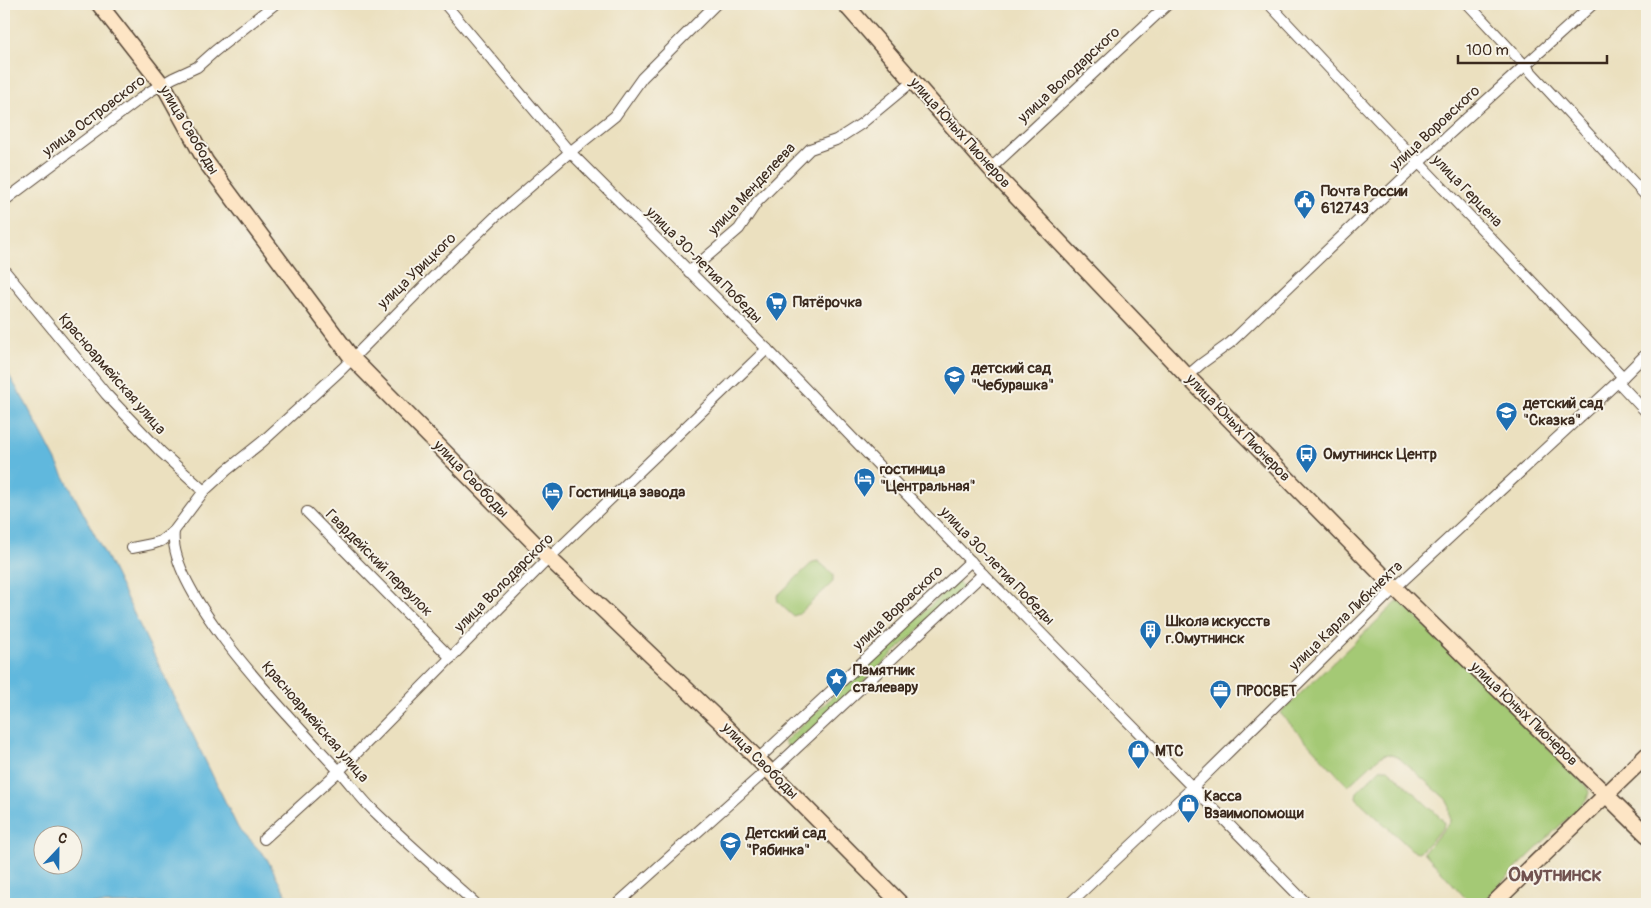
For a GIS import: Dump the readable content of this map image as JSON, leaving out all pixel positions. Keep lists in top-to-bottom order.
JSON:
{
  "streets": {
    "main road": ["улица Свободы", "улица Юных Пионеров"],
    "street": [
      "улица Володарского",
      "улица Островского",
      "улица Воровского",
      "улица Менделеева",
      "улица Герцена",
      "улица 30-летия Победы",
      "улица Урицкого",
      "Красноармейская улица",
      "Гвардейский переулок",
      "улица Карла Либкнехта"
    ]
  },
  "crossings": [
    ["улица Володарского", "улица Свободы"],
    ["улица Володарского", "улица Юных Пионеров"],
    ["улица Володарского", "улица 30-летия Победы"],
    ["улица Володарского", "Красноармейская улица"],
    ["улица Володарского", "Гвардейский переулок"],
    ["улица Островского", "улица Свободы"],
    ["улица Воровского", "улица Свободы"],
    ["улица Воровского", "улица Юных Пионеров"],
    ["улица Воровского", "улица Герцена"],
    ["улица Воровского", "улица 30-летия Победы"],
    ["улица Свободы", "улица Урицкого"],
    ["улица Юных Пионеров", "улица Менделеева"],
    ["улица Юных Пионеров", "улица Карла Либкнехта"],
    ["улица Менделеева", "улица 30-летия Победы"],
    ["улица Герцена", "улица Карла Либкнехта"],
    ["улица 30-летия Победы", "улица Урицкого"],
    ["улица 30-летия Победы", "улица Карла Либкнехта"],
    ["улица Урицкого", "Красноармейская улица"]
  ],
  "districts": ["Омутнинск"],
  "places": {
    "public building": ["Почта России 612743"],
    "supermarket": ["Пятёрочка"],
    "school or university": ["детский сад \"Чебурашка\"", "детский сад \"Сказка\"", "Детский сад \"Рябинка\""],
    "bus stop": ["Омутнинск Центр"],
    "hotel": ["гостиница \"Центральная\"", "Гостиница завода"],
    "building": ["Школа искусств г.Омутнинск"],
    "place": ["Памятник сталевару"],
    "office": ["ПРОСВЕТ"],
    "shop": ["МТС", "Касса Взаимопомощи"]
  },
  "scale_bar": "100 m",
  "north": "top"
}
